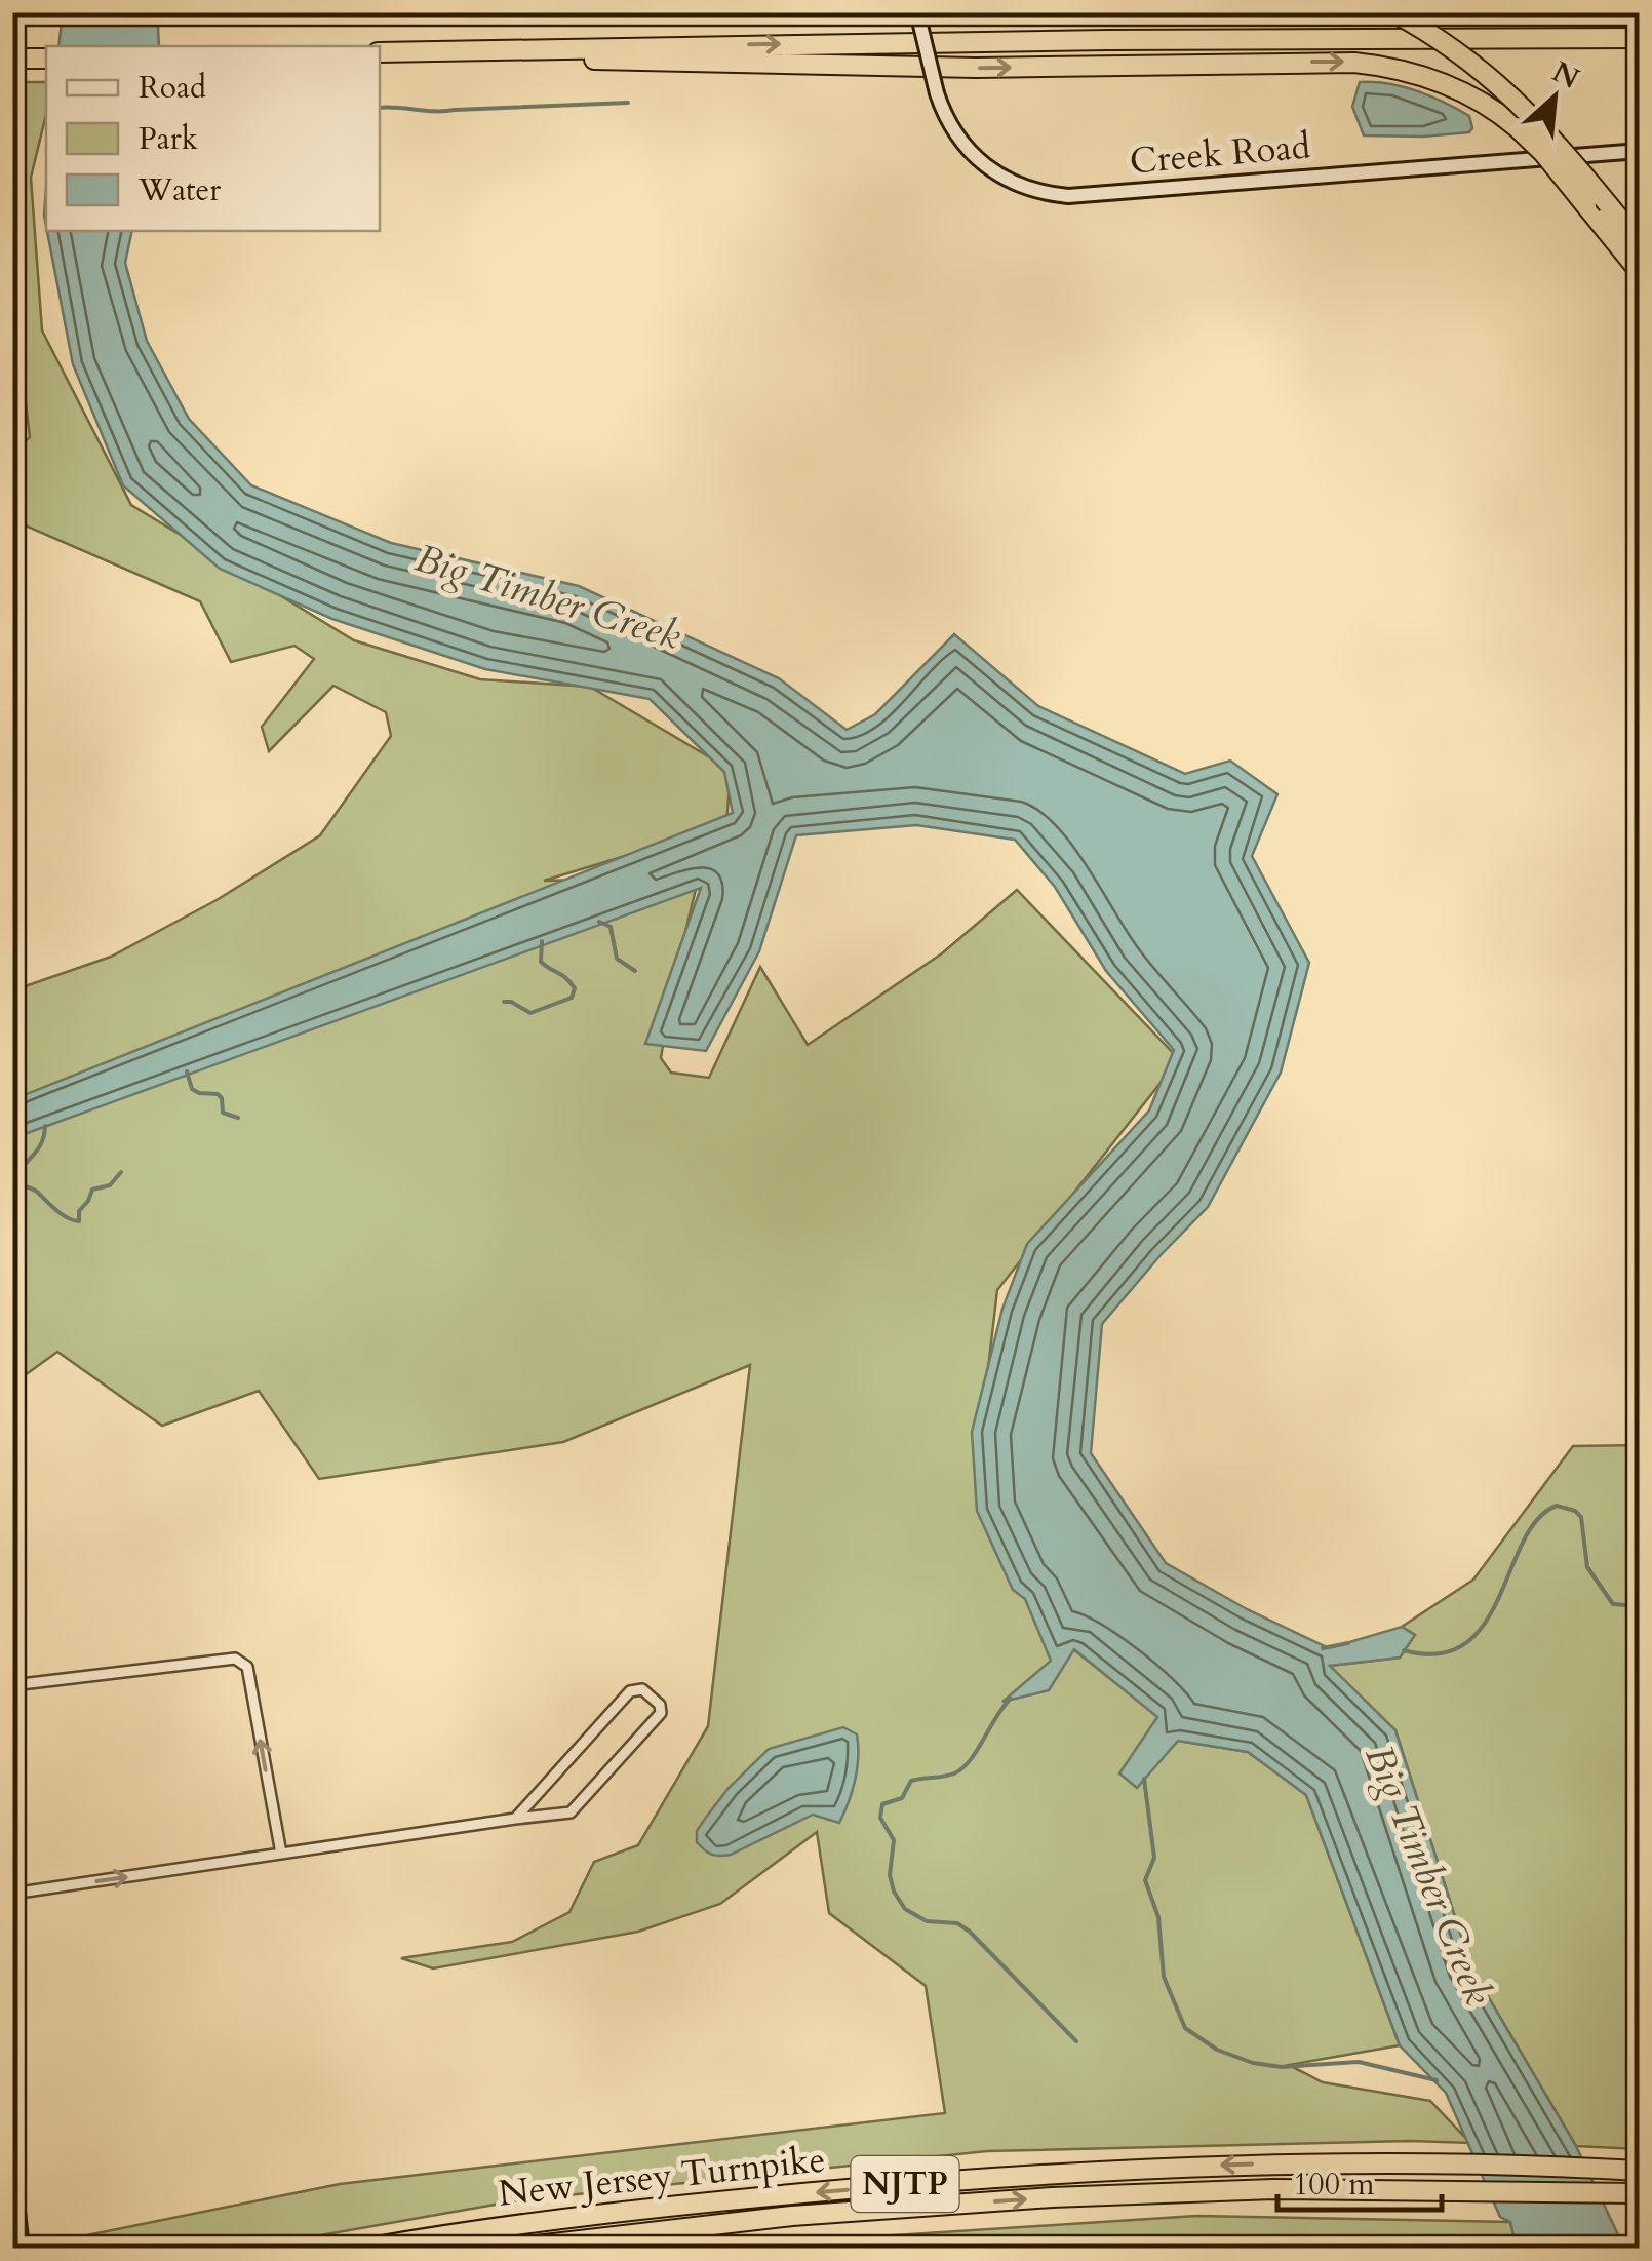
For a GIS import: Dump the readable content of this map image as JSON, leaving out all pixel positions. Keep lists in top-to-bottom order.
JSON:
{
  "streets": {
    "highway": ["New Jersey Turnpike", "NJTP"],
    "street": ["Creek Road"]
  },
  "water": ["Big Timber Creek"],
  "legend": ["Road", "Park", "Water"],
  "scale_bar": "100 m",
  "north": "top right"
}
